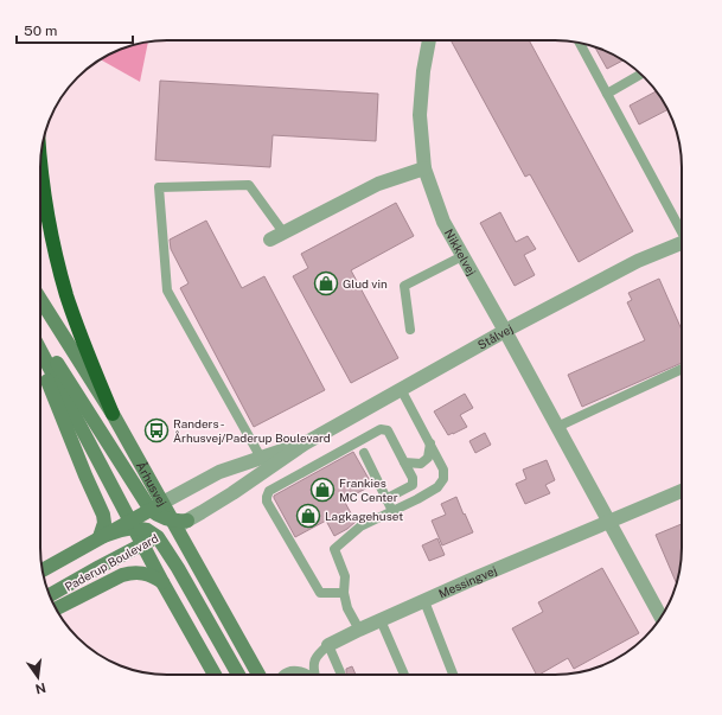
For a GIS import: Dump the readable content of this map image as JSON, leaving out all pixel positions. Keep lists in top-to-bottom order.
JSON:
{
  "streets": {
    "main road": ["Århusvej", "Paderup Boulevard"],
    "street": ["Nikkelvej", "Stålvej", "Messingvej"]
  },
  "crossings": [
    ["Nikkelvej", "Stålvej"],
    ["Stålvej", "Århusvej"],
    ["Stålvej", "Paderup Boulevard"],
    ["Århusvej", "Paderup Boulevard"]
  ],
  "places": {
    "shop": ["Glud vin", "Frankies MC Center", "Lagkagehuset"],
    "bus stop": ["Randers - Århusvej/Paderup Boulevard"]
  },
  "scale_bar": "50 m",
  "north": "bottom"
}
